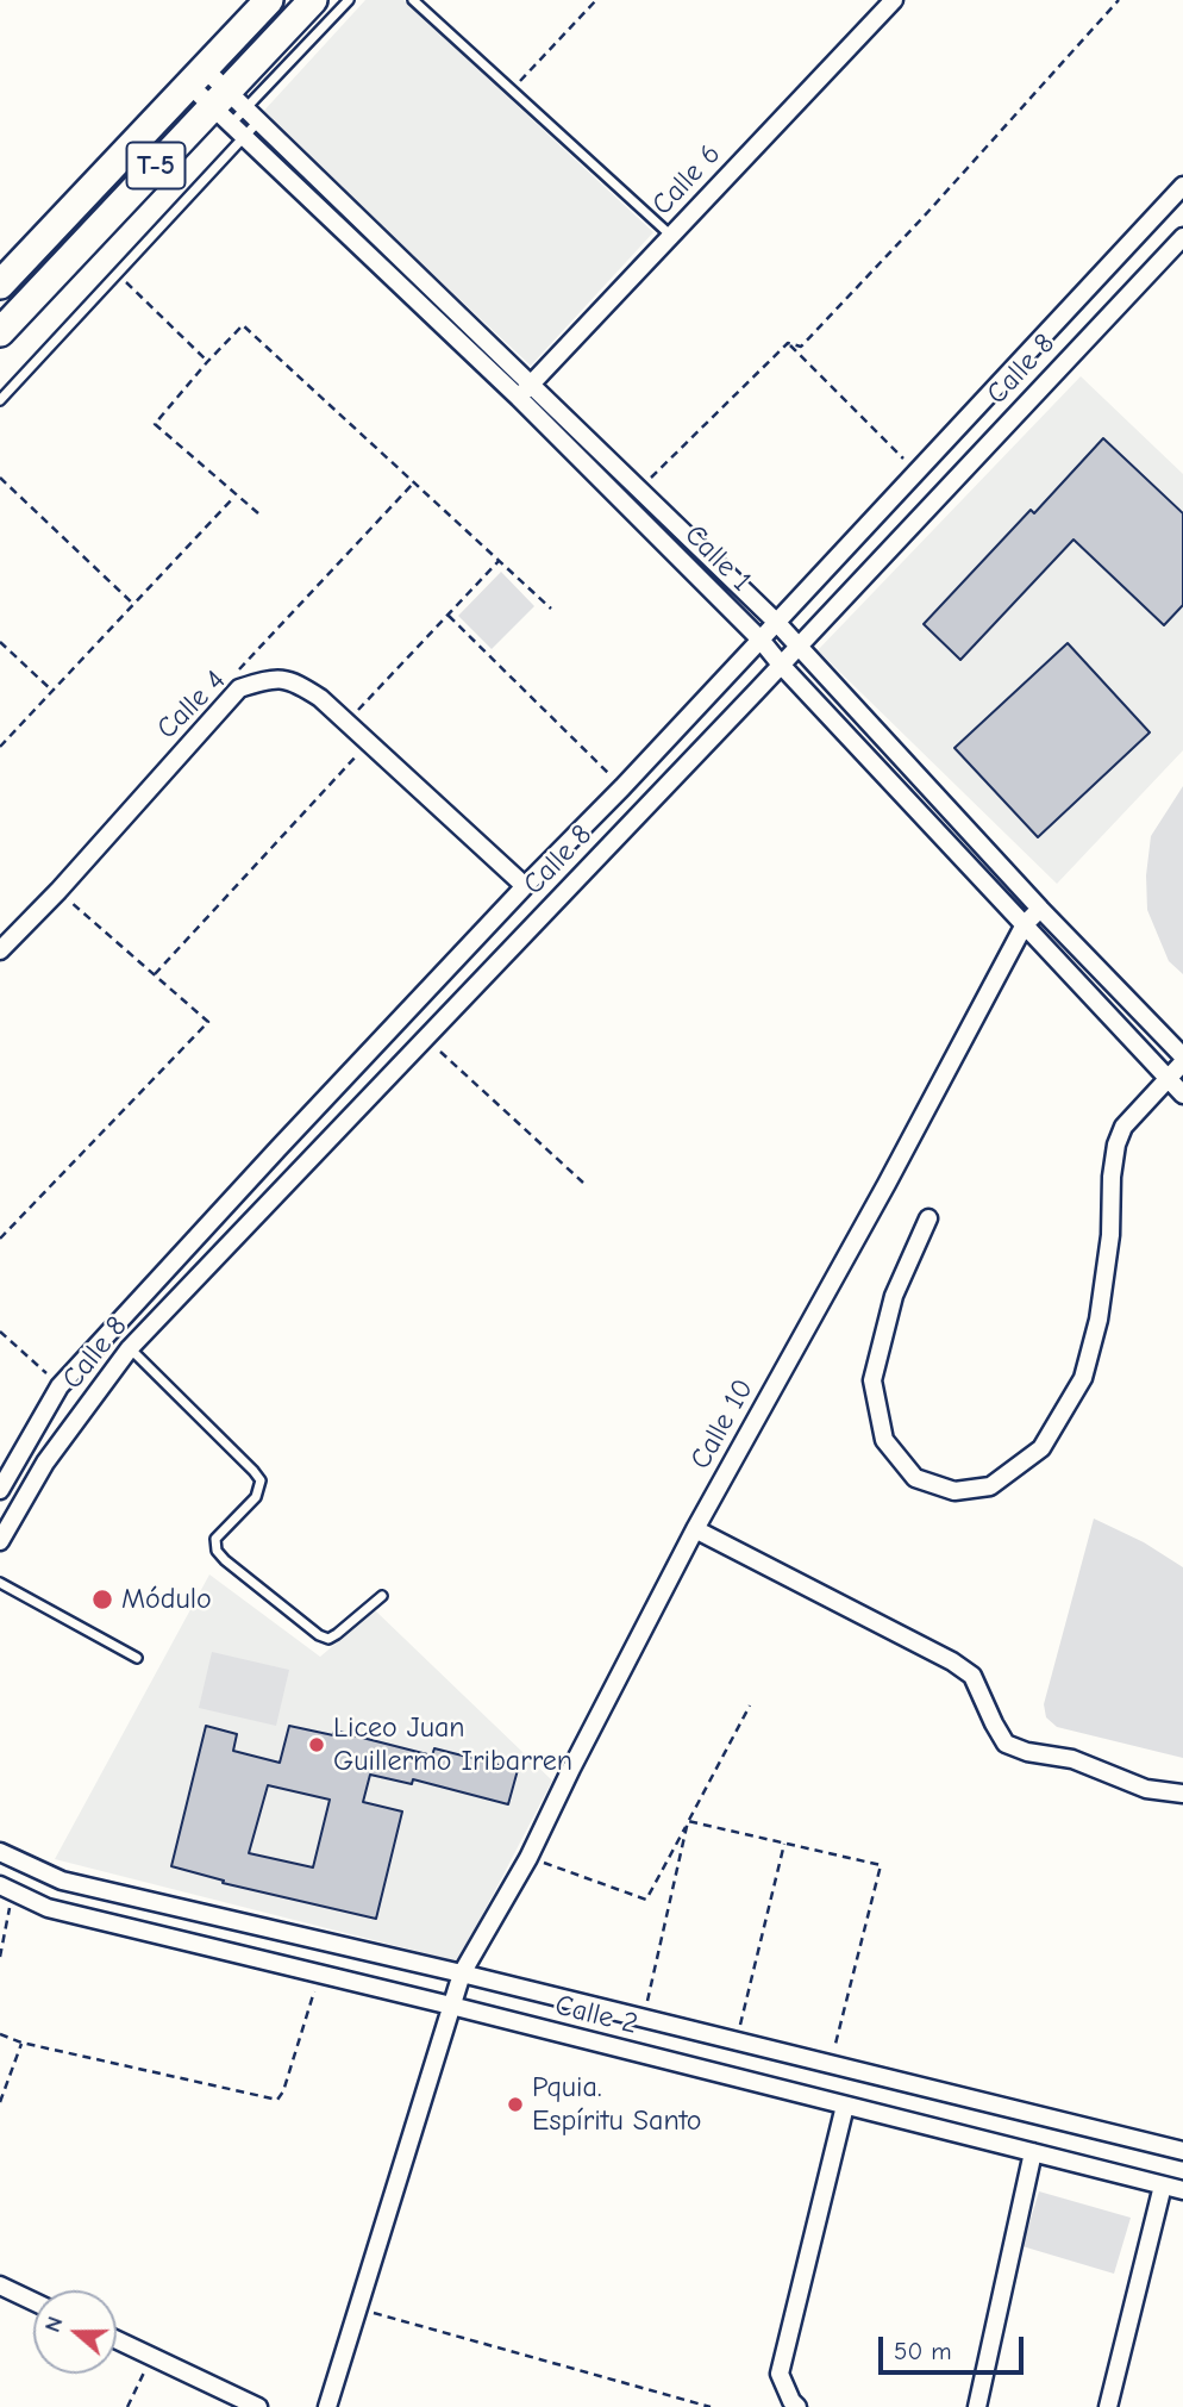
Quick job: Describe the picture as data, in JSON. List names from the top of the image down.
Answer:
{
  "streets": {
    "main road": ["T-5"],
    "street": [
      "Calle 6",
      "Calle 8",
      "Calle 1",
      "Calle 4",
      "Calle 10",
      "Calle 2"
    ]
  },
  "crossings": [
    ["T-5", "Calle 1"],
    ["Calle 6", "Calle 1"],
    ["Calle 8", "Calle 1"],
    ["Calle 8", "Calle 4"],
    ["Calle 1", "Calle 10"],
    ["Calle 10", "Calle 2"]
  ],
  "places": ["Módulo", "Liceo Juan Guillermo Iribarren", "Pquia. Espíritu Santo"],
  "scale_bar": "50 m",
  "north": "left"
}
